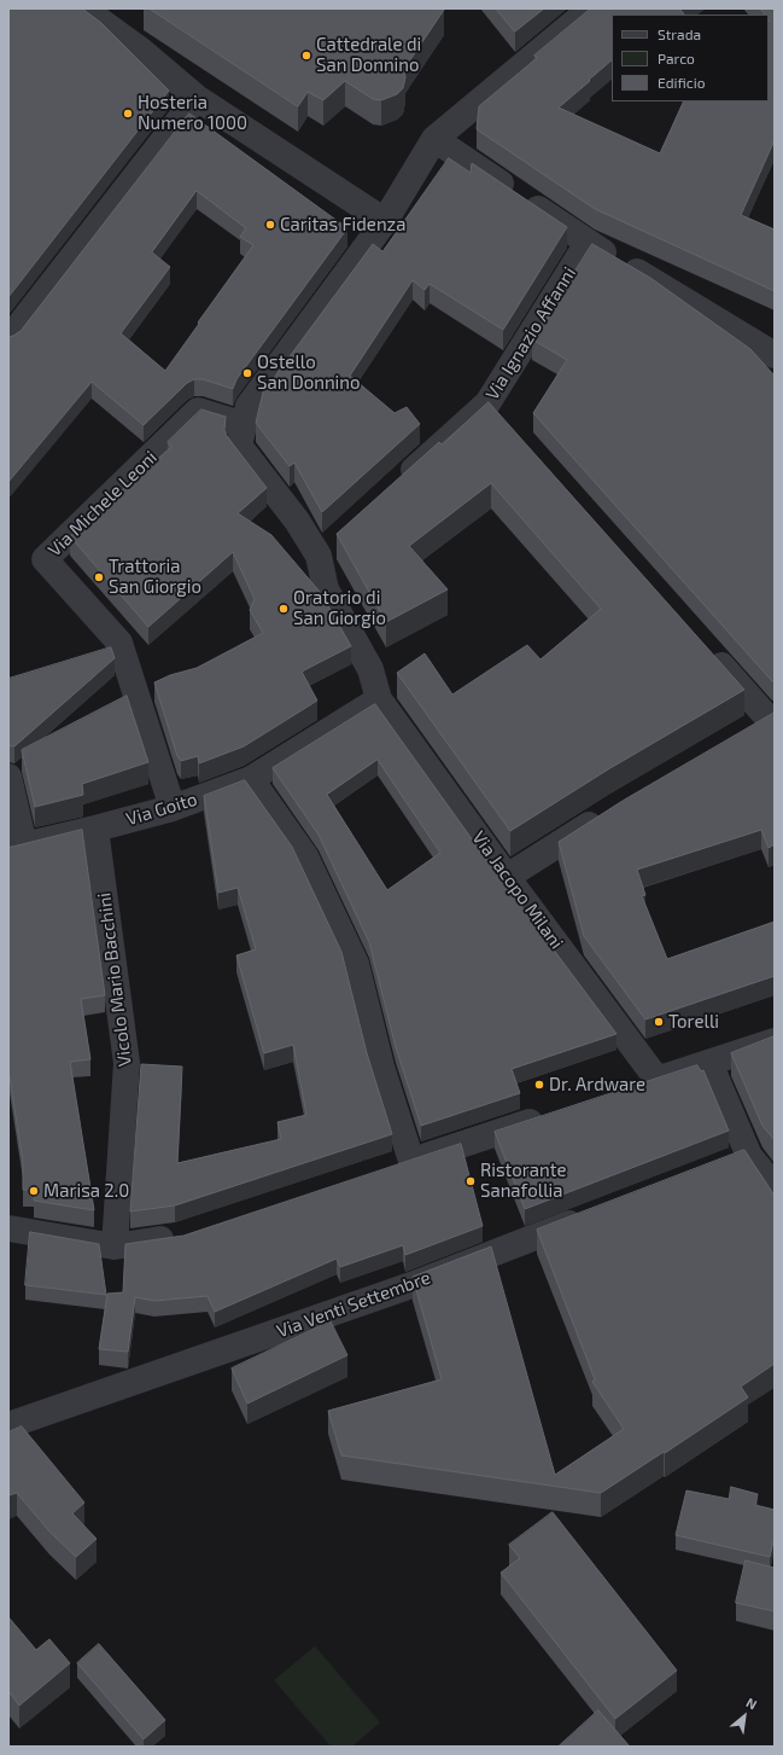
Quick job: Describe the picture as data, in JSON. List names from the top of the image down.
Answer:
{
  "streets": {
    "street": [
      "Via Ignazio Affanni",
      "Via Michele Leoni",
      "Via Goito",
      "Via Jacopo Milani",
      "Vicolo Mario Bacchini",
      "Via Venti Settembre"
    ]
  },
  "crossings": [
    ["Via Michele Leoni", "Via Goito"],
    ["Via Goito", "Via Jacopo Milani"],
    ["Via Goito", "Vicolo Mario Bacchini"]
  ],
  "places": [
    "Cattedrale di San Donnino",
    "Hosteria Numero 1000",
    "Caritas Fidenza",
    "Ostello San Donnino",
    "Trattoria San Giorgio",
    "Oratorio di San Giorgio",
    "Torelli",
    "Dr. Ardware",
    "Ristorante Sanafollia",
    "Marisa 2.0"
  ],
  "legend": ["Strada", "Parco", "Edificio"],
  "north": "top right"
}
